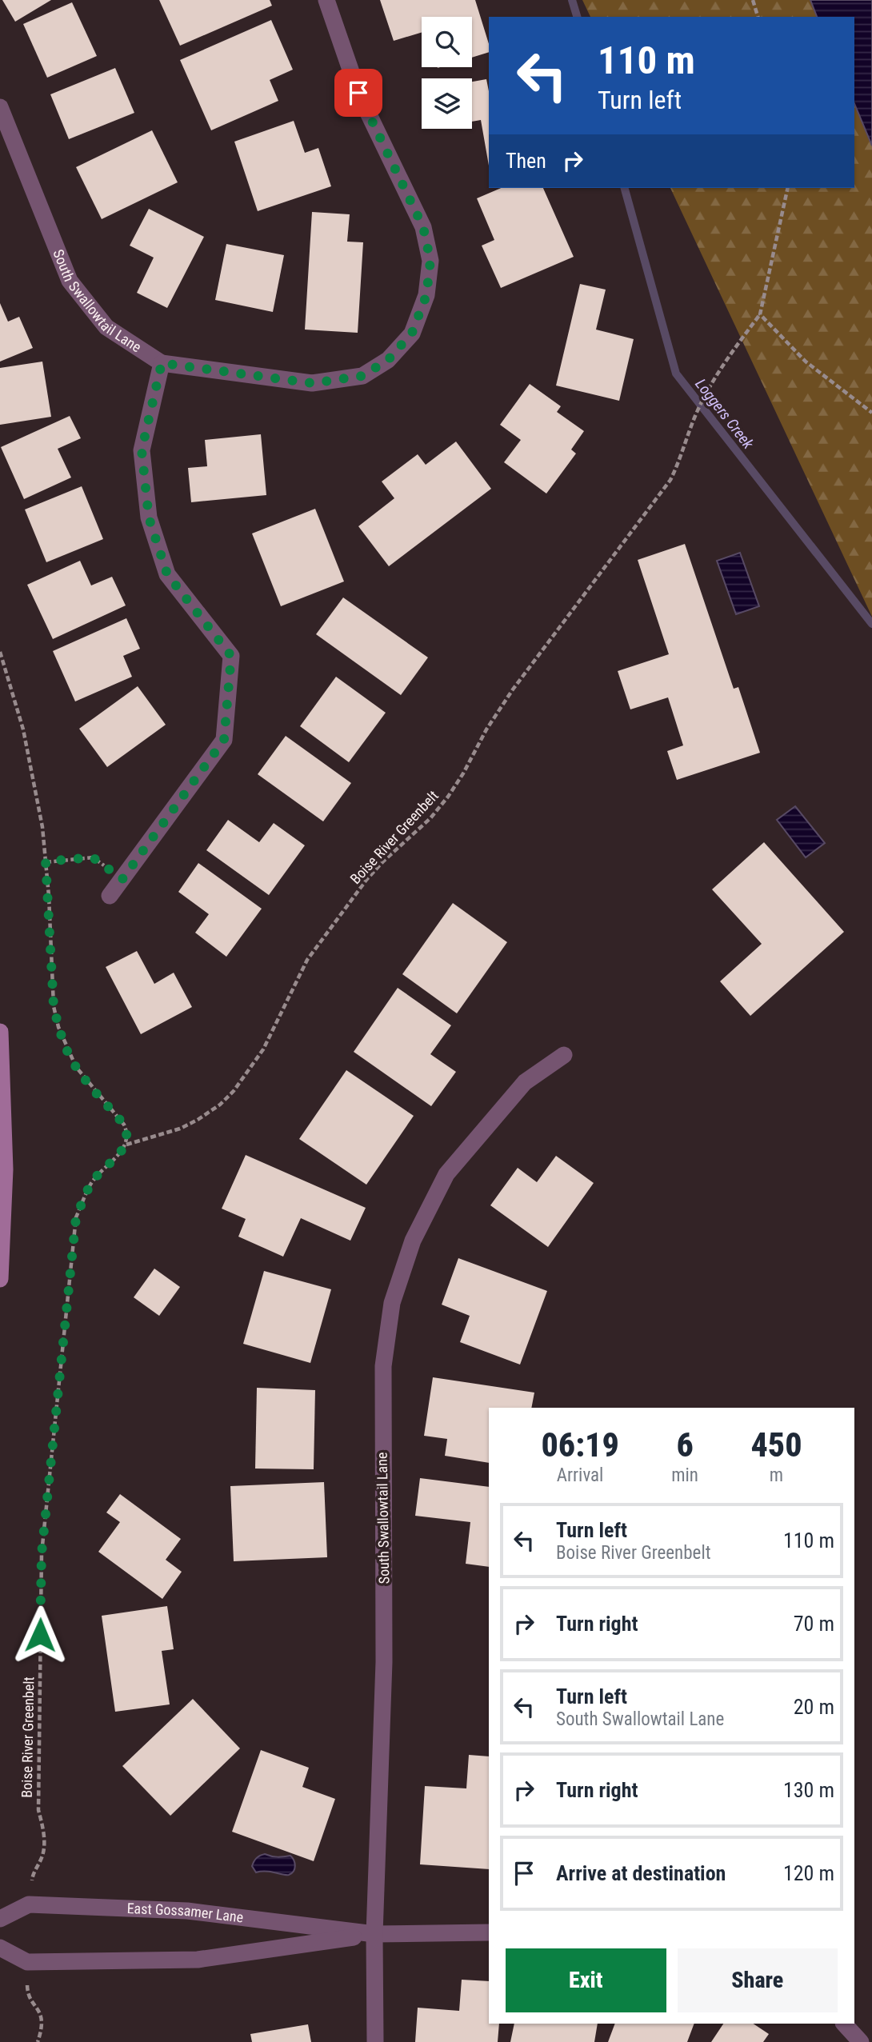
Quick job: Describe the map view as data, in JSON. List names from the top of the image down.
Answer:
{
  "streets": {
    "street": ["South Swallowtail Lane", "East Gossamer Lane"],
    "path": ["Boise River Greenbelt"]
  },
  "crossings": [
    ["South Swallowtail Lane", "East Gossamer Lane"]
  ],
  "water": ["Loggers Creek"],
  "page": {
    "turn": ["110 m", "Turn left"],
    "then": "Then",
    "eta": [
      "06:19",
      "Arrival",
      "6",
      "min",
      "450",
      "m"
    ],
    "list": [
      {
        "name": "Turn left",
        "note": "Boise River Greenbelt",
        "value": "110 m"
      },
      {
        "name": "Turn right",
        "value": "70 m"
      },
      {
        "name": "Turn left",
        "note": "South Swallowtail Lane",
        "value": "20 m"
      },
      {
        "name": "Turn right",
        "value": "130 m"
      },
      {
        "name": "Arrive at destination",
        "value": "120 m"
      }
    ],
    "buttons": ["Exit", "Share"]
  }
}
